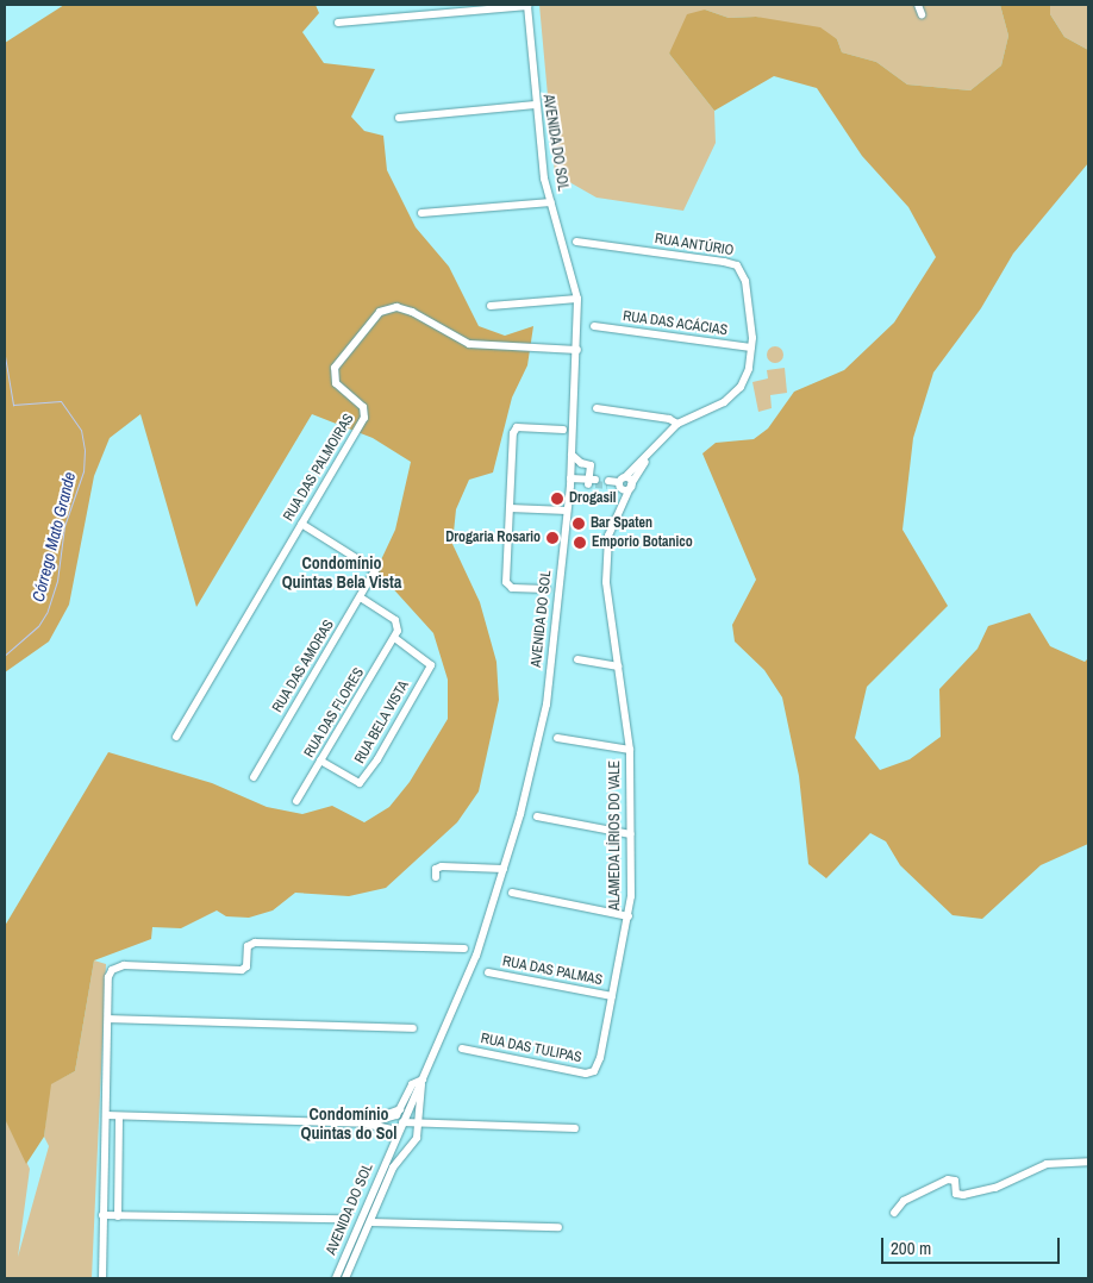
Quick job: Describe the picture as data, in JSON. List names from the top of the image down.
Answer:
{
  "streets": {
    "street": [
      "AVENIDA DO SOL",
      "RUA ANTÚRIO",
      "RUA DAS ACÁCIAS",
      "RUA DAS PALMOIRAS",
      "RUA DAS AMORAS",
      "RUA DAS FLORES",
      "RUA BELA VISTA",
      "ALAMEDA LÍRIOS DO VALE",
      "RUA DAS PALMAS",
      "RUA DAS TULIPAS"
    ]
  },
  "crossings": [
    ["AVENIDA DO SOL", "RUA DAS PALMOIRAS"],
    ["RUA ANTÚRIO", "RUA DAS ACÁCIAS"],
    ["RUA ANTÚRIO", "ALAMEDA LÍRIOS DO VALE"],
    ["RUA DAS PALMOIRAS", "RUA DAS AMORAS"],
    ["RUA DAS FLORES", "RUA BELA VISTA"],
    ["ALAMEDA LÍRIOS DO VALE", "RUA DAS PALMAS"],
    ["ALAMEDA LÍRIOS DO VALE", "RUA DAS TULIPAS"]
  ],
  "districts": ["Condomínio Quintas Bela Vista", "Condomínio Quintas do Sol"],
  "water": ["Córrego Mato Grande"],
  "places": [
    "Drogasil",
    "Bar Spaten",
    "Drogaria Rosario",
    "Emporio Botanico"
  ],
  "scale_bar": "200 m"
}
